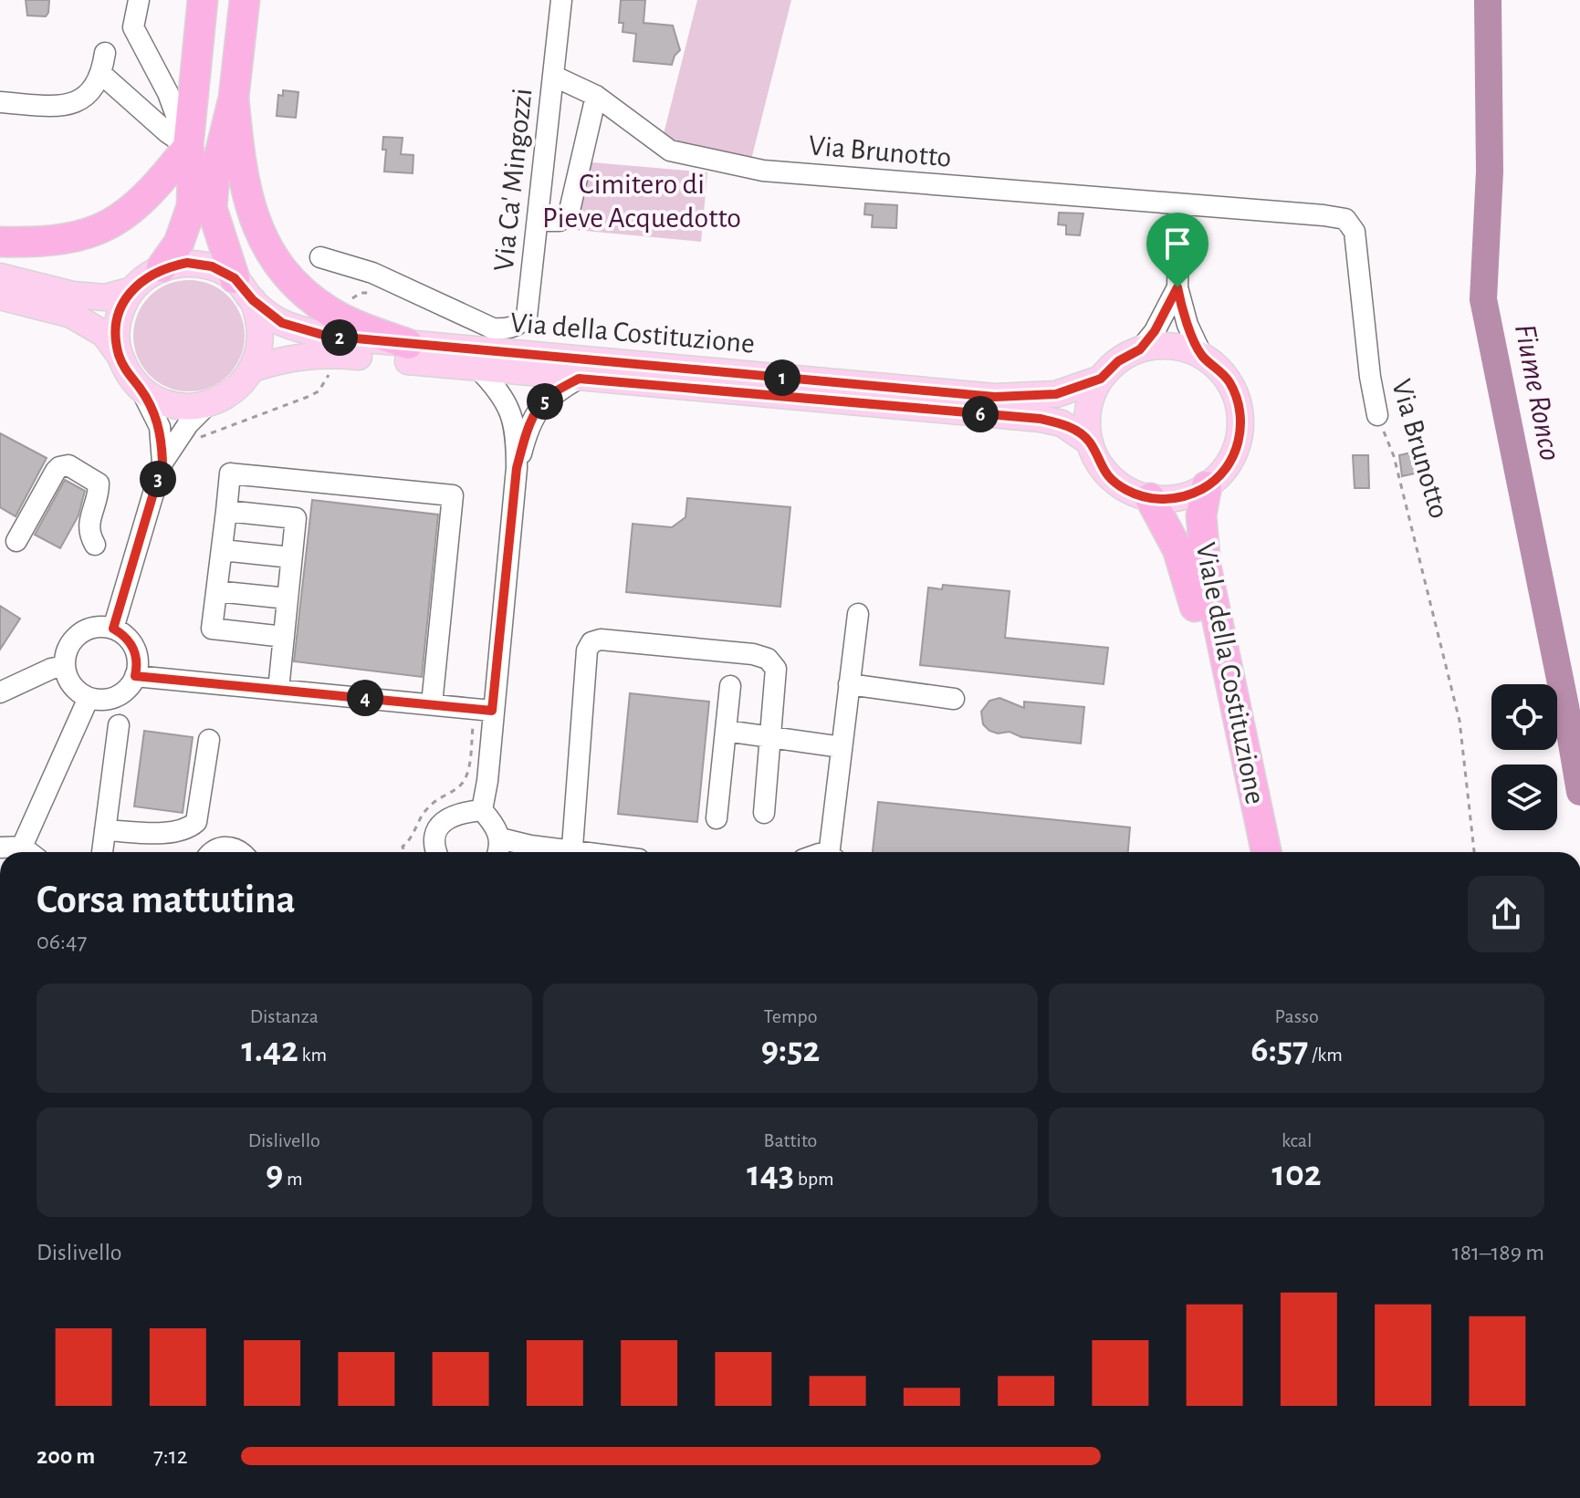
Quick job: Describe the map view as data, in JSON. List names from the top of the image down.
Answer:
{
  "streets": {
    "highway": ["Viale della Costituzione"],
    "main road": ["Via della Costituzione"],
    "street": ["Via Brunotto", "Via Ca' Mingozzi"]
  },
  "crossings": [
    ["Via Brunotto", "Via Ca' Mingozzi"],
    ["Via della Costituzione", "Viale della Costituzione"]
  ],
  "water": ["Fiume Ronco"],
  "parks": ["Cimitero di Pieve Acquedotto"],
  "page": {
    "pins": [
      "2",
      "1",
      "5",
      "6",
      "3",
      "4"
    ],
    "heading": ["Corsa mattutina", "06:47"],
    "stats": [
      ["Distanza", "1.42 km"],
      ["Tempo", "9:52"],
      ["Passo", "6:57 /km"],
      ["Dislivello", "9 m"],
      ["Battito", "143 bpm"],
      ["kcal", "102"]
    ],
    "chart": ["Dislivello", "181–189 m"],
    "list": [
      {
        "name": "200 m",
        "note": "7:12"
      }
    ]
  }
}
